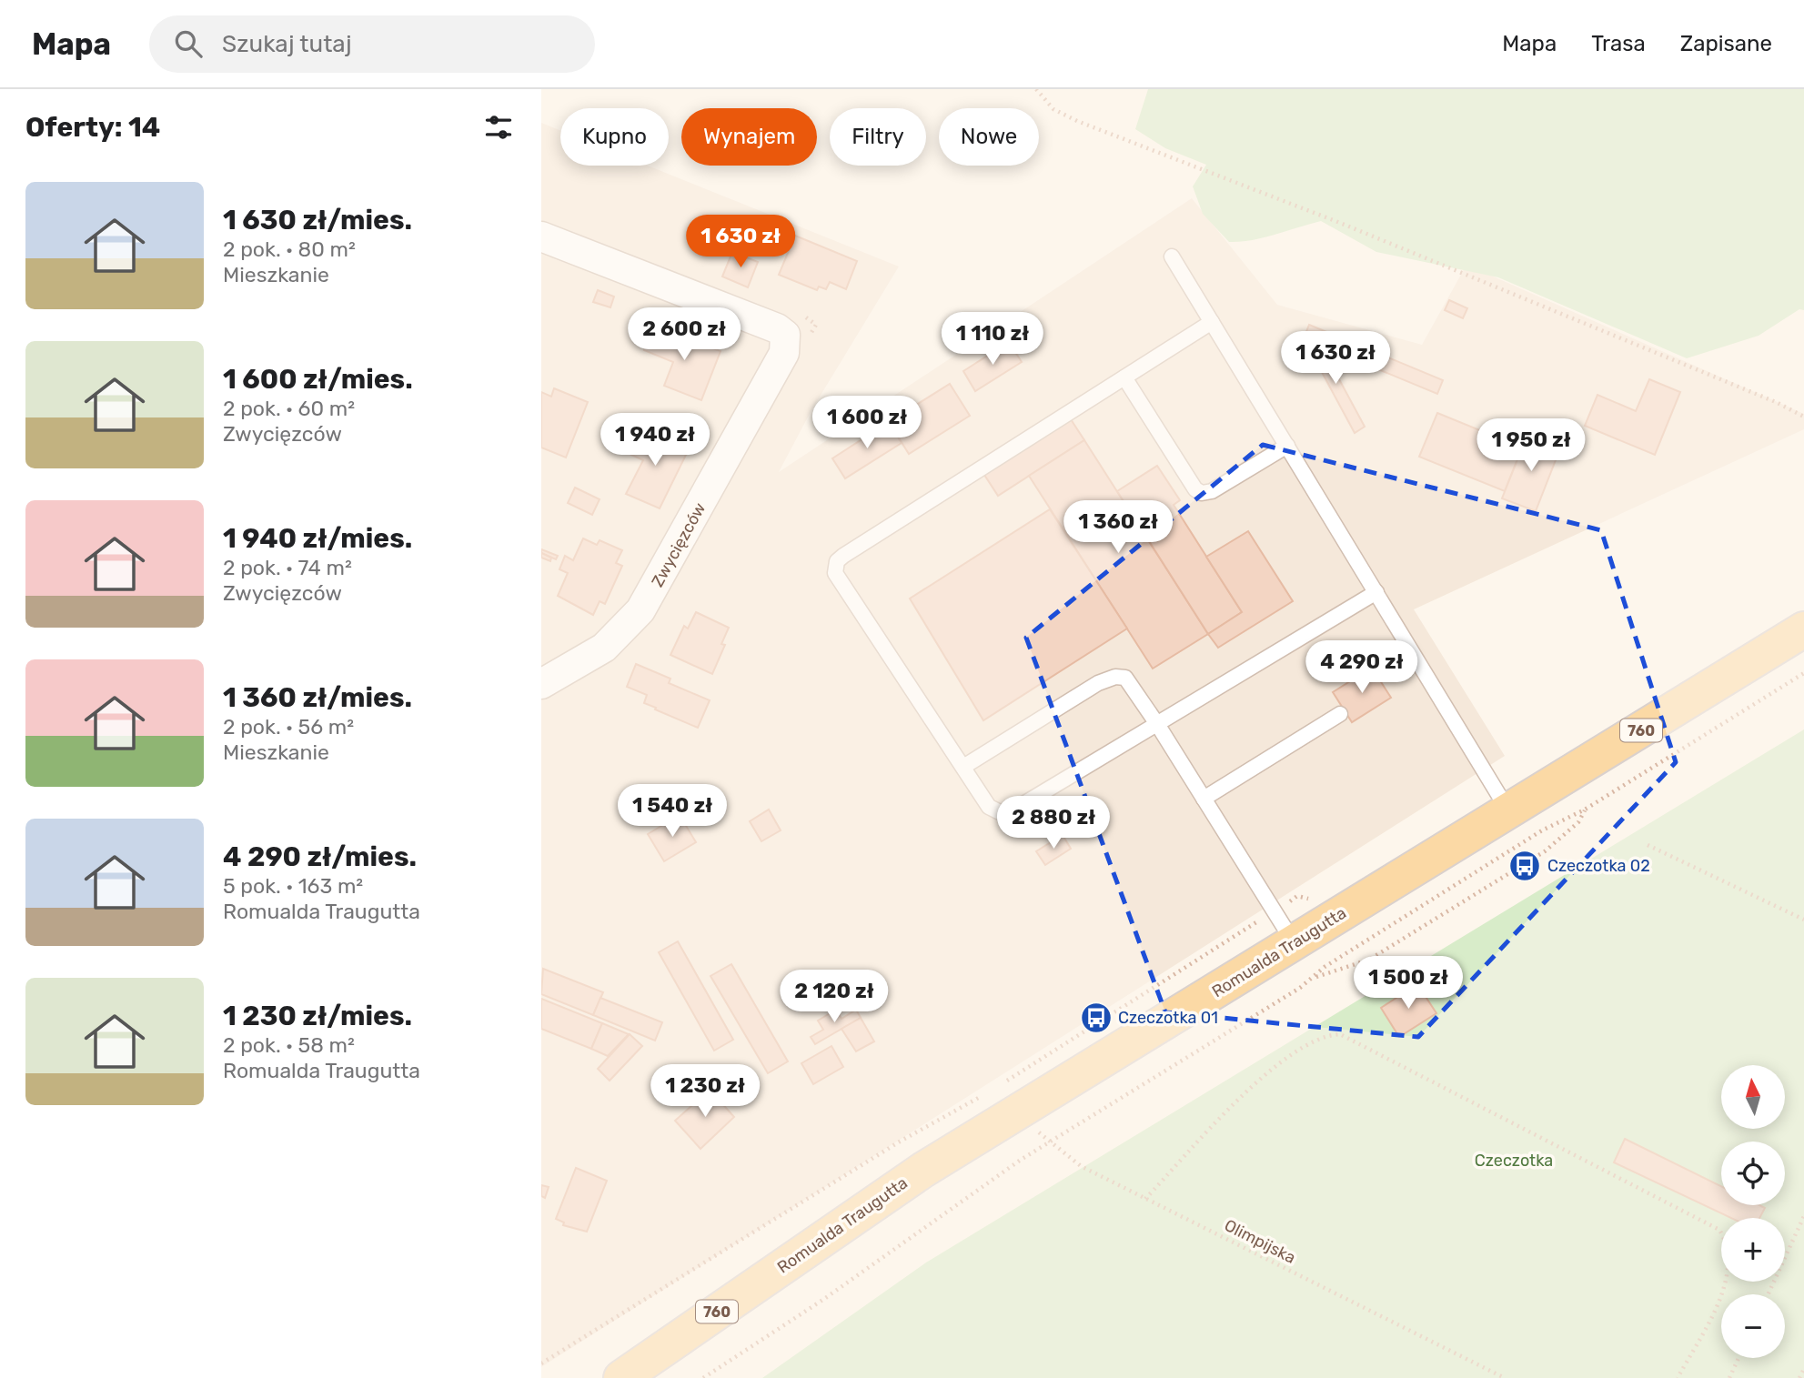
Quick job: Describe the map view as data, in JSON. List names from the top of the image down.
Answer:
{
  "streets": {
    "main road": ["760", "Romualda Traugutta"],
    "street": ["Zwycięzców"],
    "path": ["Olimpijska"]
  },
  "crossings": [
    ["Romualda Traugutta", "Olimpijska"]
  ],
  "parks": ["Czeczotka"],
  "places": {
    "bus stop": ["Czeczotka 02", "Czeczotka 01"]
  },
  "north": "top",
  "page": {
    "header": "Mapa",
    "search": "Szukaj tutaj",
    "nav": ["Mapa", "Trasa", "Zapisane"],
    "heading": "Oferty: 14",
    "chip": [
      "Kupno",
      "Wynajem",
      "Filtry",
      "Nowe"
    ],
    "list": [
      {
        "name": "1 630 zł/mies.",
        "note": "2 pok. · 80 m² · Mieszkanie"
      },
      {
        "name": "1 600 zł/mies.",
        "note": "2 pok. · 60 m² · Zwycięzców"
      },
      {
        "name": "1 940 zł/mies.",
        "note": "2 pok. · 74 m² · Zwycięzców"
      },
      {
        "name": "1 360 zł/mies.",
        "note": "2 pok. · 56 m² · Mieszkanie"
      },
      {
        "name": "4 290 zł/mies.",
        "note": "5 pok. · 163 m² · Romualda Traugutta"
      },
      {
        "name": "1 230 zł/mies.",
        "note": "2 pok. · 58 m² · Romualda Traugutta"
      }
    ],
    "price": [
      "1 630 zł",
      "2 600 zł",
      "1 110 zł",
      "1 630 zł",
      "1 600 zł",
      "1 940 zł",
      "1 950 zł",
      "1 360 zł",
      "4 290 zł",
      "1 540 zł",
      "2 880 zł",
      "1 500 zł",
      "2 120 zł",
      "1 230 zł"
    ],
    "map_buttons": ["+", "−"]
  }
}
